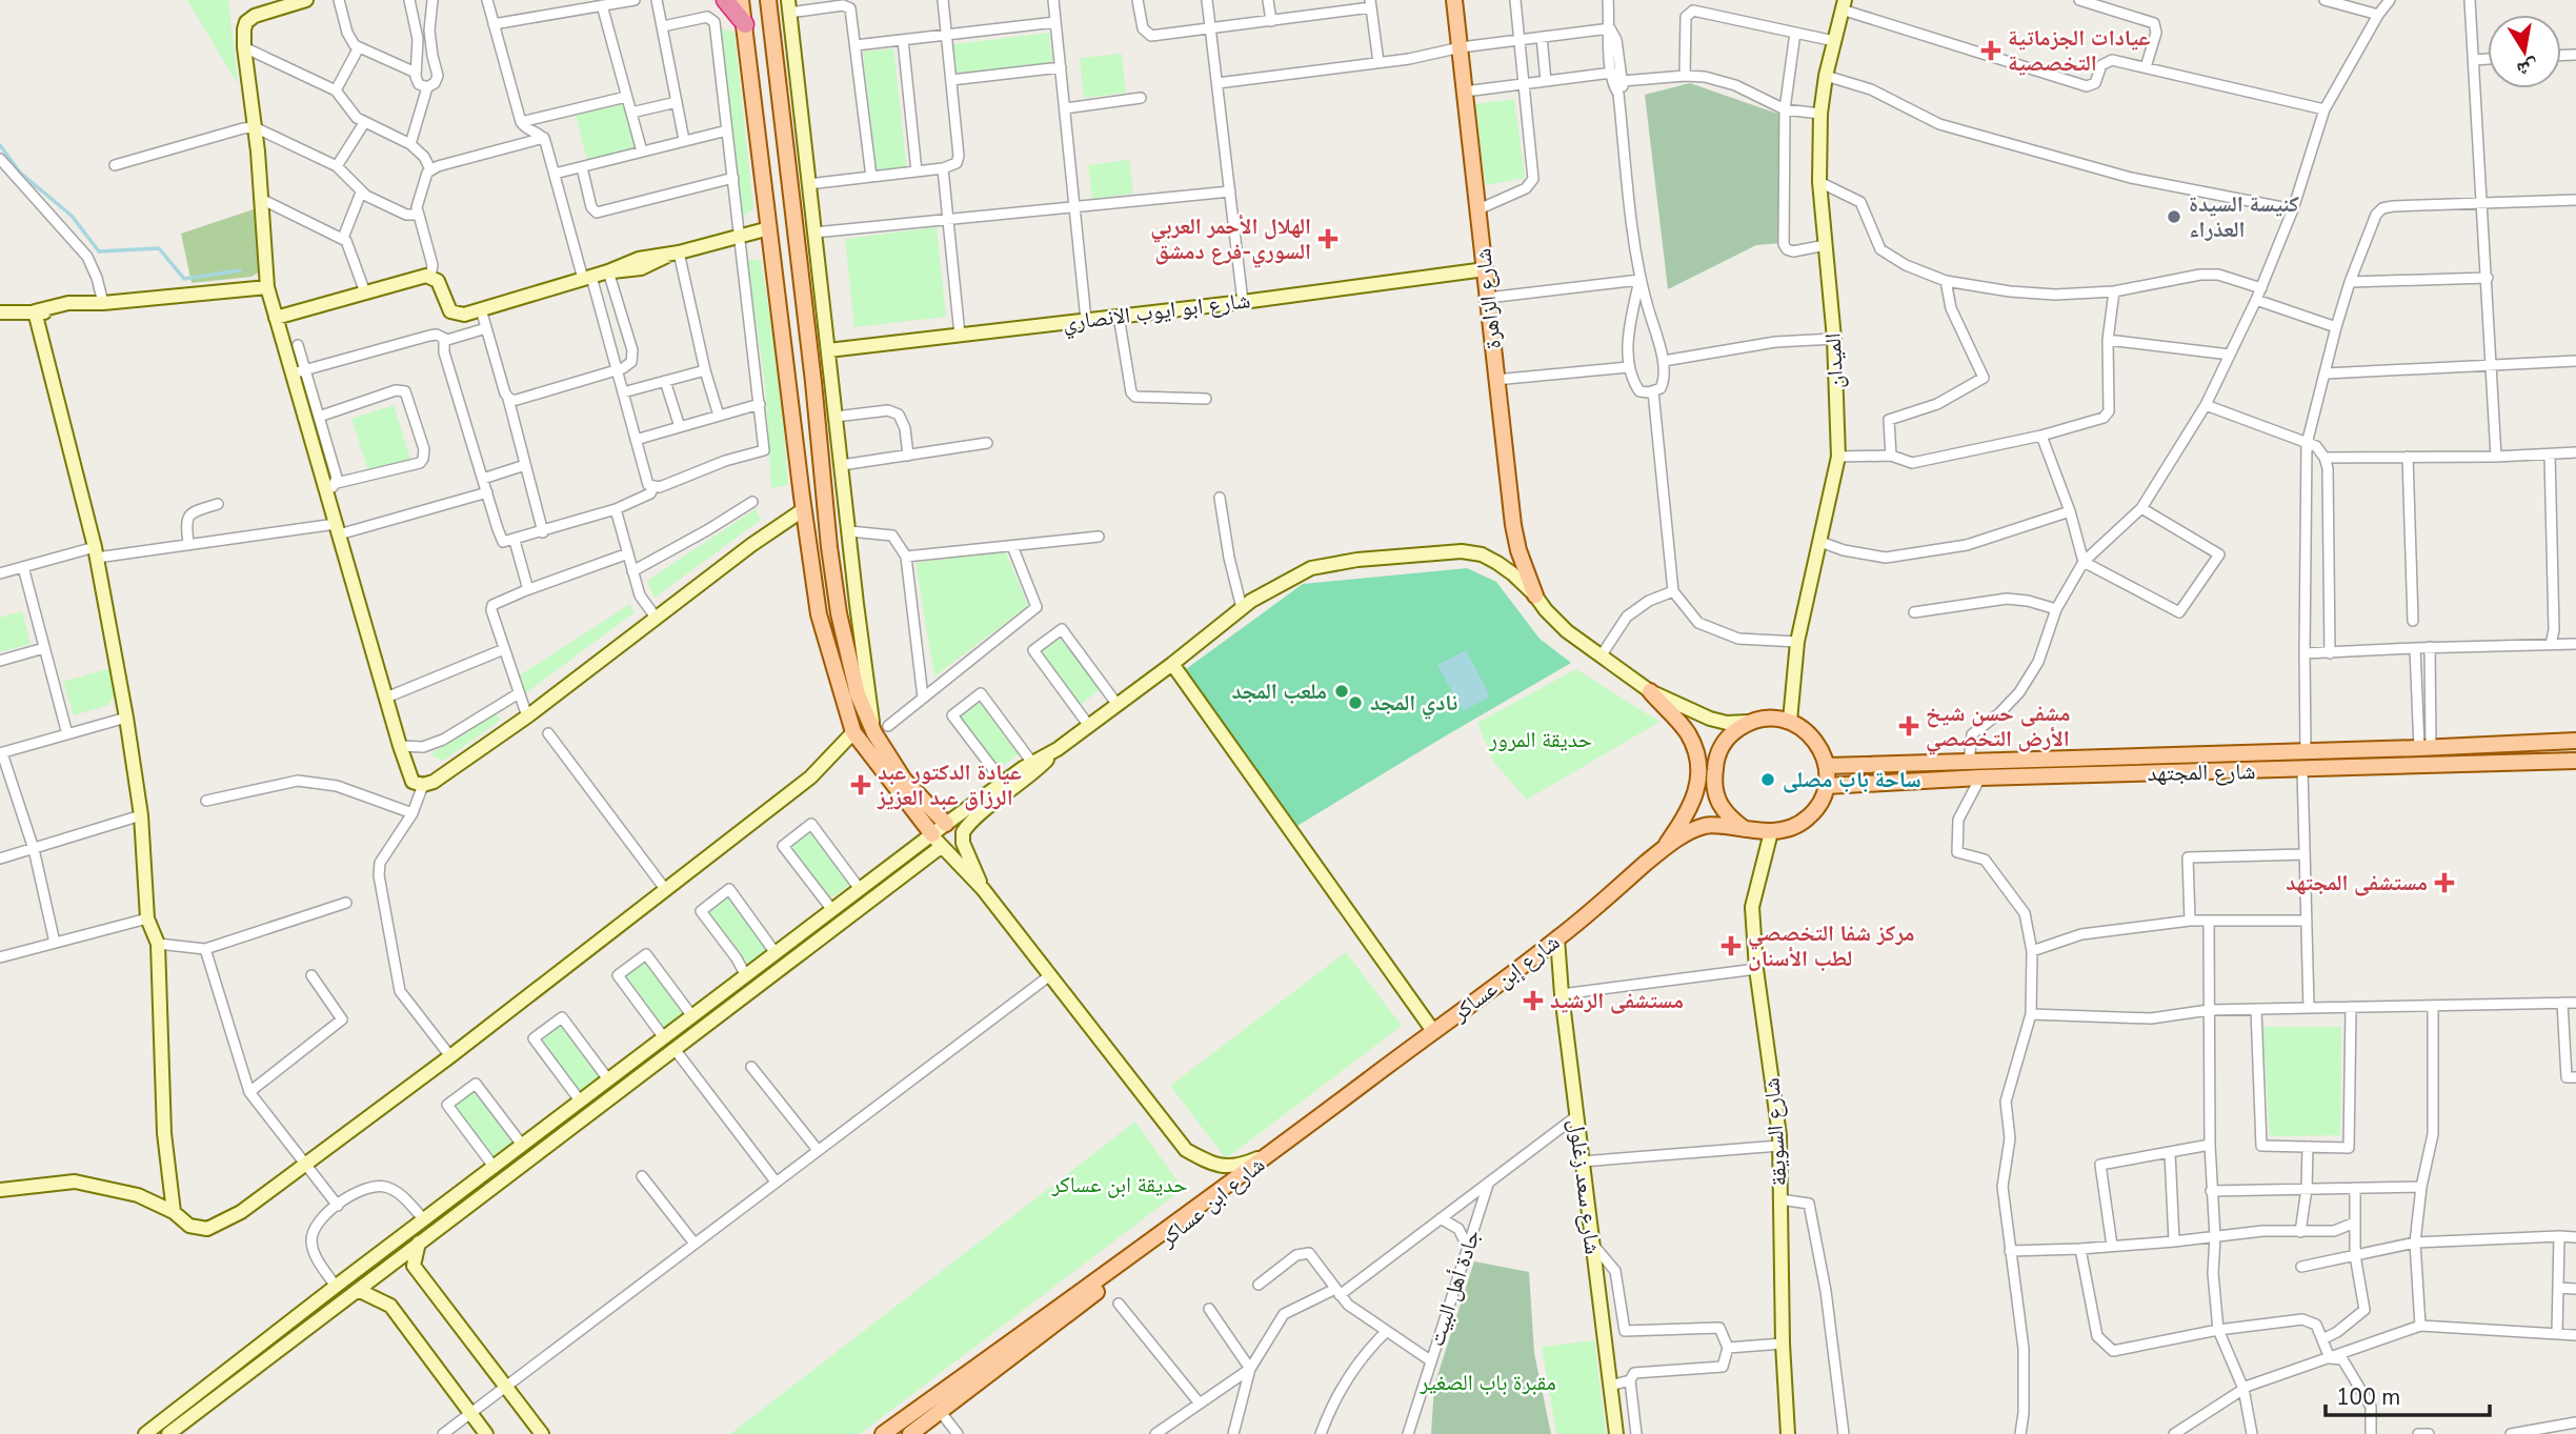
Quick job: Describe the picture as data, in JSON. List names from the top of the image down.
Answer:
{
  "streets": {
    "main road": [
      "شارع الزاهرة",
      "شارع المجتهد",
      "شارع إبن عساكر",
      "شارع ابن عساكر"
    ],
    "street": [
      "شارع ابو ايوب الانصاري",
      "الميدان",
      "شارع السويقة",
      "شارع سعد زغلول",
      "جادة أهل البيت"
    ]
  },
  "crossings": [
    ["شارع الزاهرة", "شارع ابو ايوب الانصاري"],
    ["شارع الزاهرة", "الميدان"],
    ["شارع الزاهرة", "شارع المجتهد"],
    ["شارع الزاهرة", "شارع إبن عساكر"],
    ["شارع الزاهرة", "شارع السويقة"],
    ["الميدان", "شارع المجتهد"],
    ["الميدان", "شارع إبن عساكر"],
    ["الميدان", "شارع السويقة"],
    ["شارع المجتهد", "شارع إبن عساكر"],
    ["شارع المجتهد", "شارع السويقة"],
    ["شارع إبن عساكر", "شارع السويقة"],
    ["شارع إبن عساكر", "شارع سعد زغلول"],
    ["شارع إبن عساكر", "شارع ابن عساكر"]
  ],
  "parks": ["حديقة المرور", "حديقة ابن عساكر", "مقبرة باب الصغير"],
  "places": {
    "health": [
      "عيادات الجزماتية التخصصية",
      "الهلال الأحمر العربي السوري-فرع دمشق",
      "مشفى حسن شيخ الأرض التخصصي",
      "عيادة الدكتور عبد الرزاق عبد العزيز",
      "مستشفى المجتهد",
      "مركز شفا التخصصي لطب الأسنان",
      "مستشفى الرشيد"
    ],
    "other": [
      "كنيسة السيدة العذراء",
      "ملعب المجد",
      "نادي المجد",
      "ساحة باب مصلى"
    ]
  },
  "scale_bar": "100 m",
  "north": "bottom"
}
